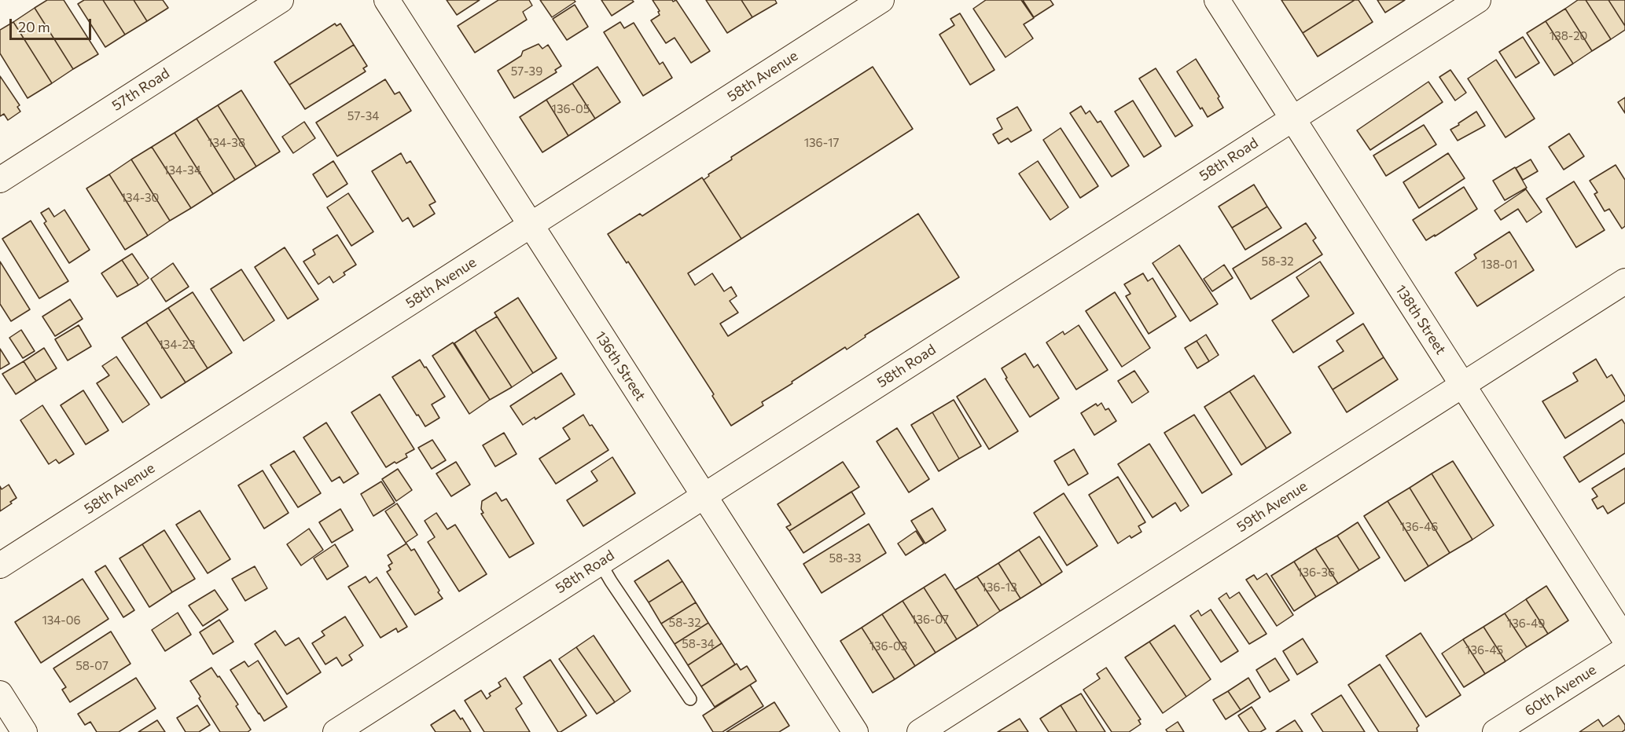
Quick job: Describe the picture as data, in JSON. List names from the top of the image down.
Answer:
{
  "streets": {
    "street": [
      "58th Avenue",
      "57th Road",
      "58th Road",
      "138th Street",
      "136th Street",
      "59th Avenue",
      "60th Avenue"
    ]
  },
  "crossings": [
    ["58th Avenue", "136th Street"],
    ["58th Road", "138th Street"],
    ["58th Road", "136th Street"],
    ["138th Street", "59th Avenue"]
  ],
  "house_numbers": [
    "138-20",
    "57-39",
    "136-05",
    "57-34",
    "134-38",
    "136-17",
    "134-34",
    "134-30",
    "58-32",
    "138-01",
    "134-23",
    "136-46",
    "58-33",
    "136-36",
    "136-13",
    "136-07",
    "134-06",
    "58-32",
    "136-49",
    "58-34",
    "136-03",
    "136-45",
    "58-07"
  ],
  "scale_bar": "20 m"
}
